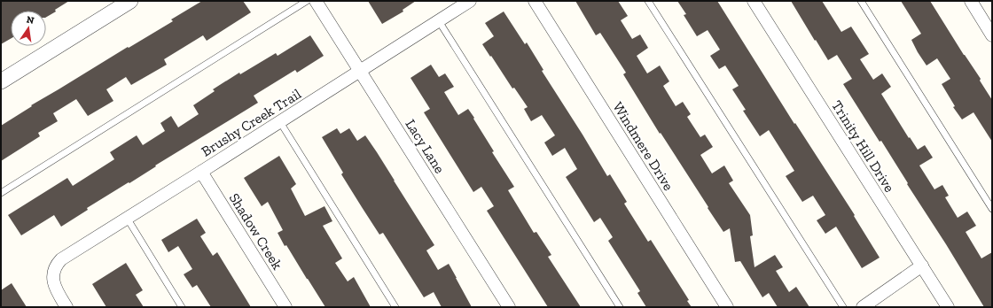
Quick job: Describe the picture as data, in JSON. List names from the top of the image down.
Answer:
{
  "streets": {
    "street": [
      "Brushy Creek Trail",
      "Lacy Lane",
      "Windmere Drive",
      "Trinity Hill Drive",
      "Shadow Creek"
    ]
  },
  "crossings": [
    ["Brushy Creek Trail", "Lacy Lane"],
    ["Brushy Creek Trail", "Shadow Creek"]
  ],
  "north": "top"
}
